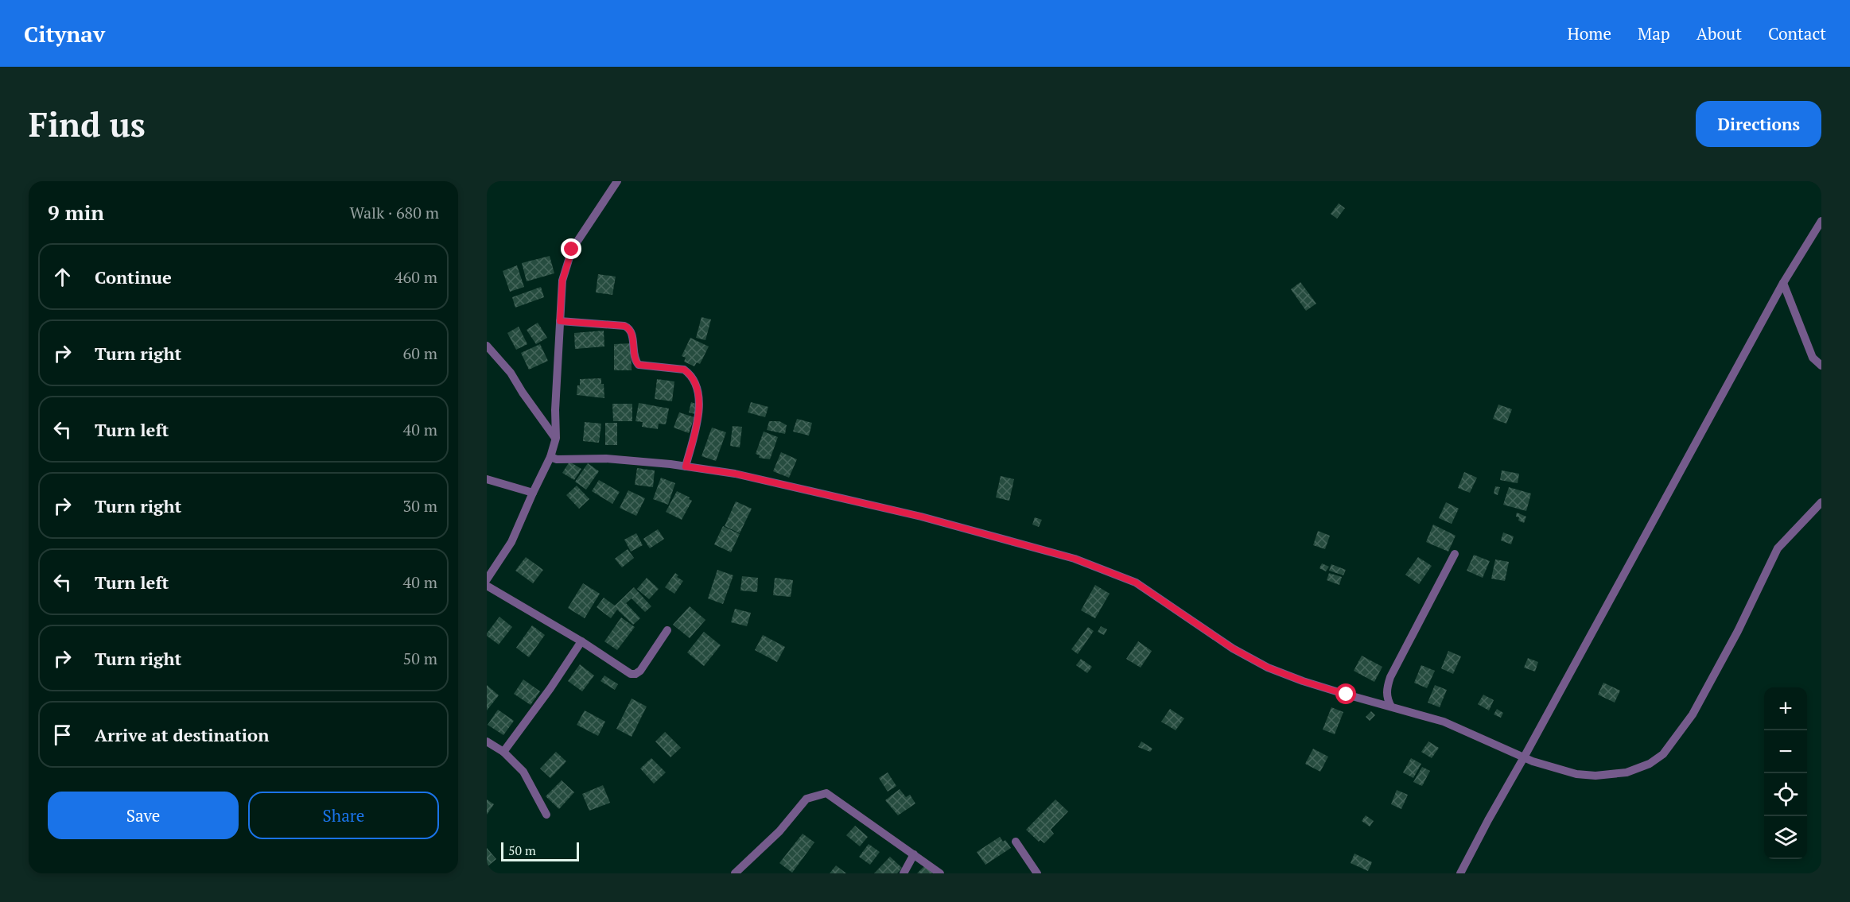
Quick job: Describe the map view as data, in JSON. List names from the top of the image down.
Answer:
{
  "scale_bar": "50 m",
  "page": {
    "header": "Citynav",
    "nav": [
      "Home",
      "Map",
      "About",
      "Contact"
    ],
    "buttons": [
      "Directions",
      ["Save", "Share"]
    ],
    "title": "Find us",
    "heading": ["9 min", "Walk · 680 m"],
    "list": [
      ["Continue", "460 m"],
      ["Turn right", "60 m"],
      ["Turn left", "40 m"],
      ["Turn right", "30 m"],
      ["Turn left", "40 m"],
      ["Turn right", "50 m"],
      "Arrive at destination"
    ],
    "map_buttons": ["+", "−"],
    "scale": "50 m"
  }
}
